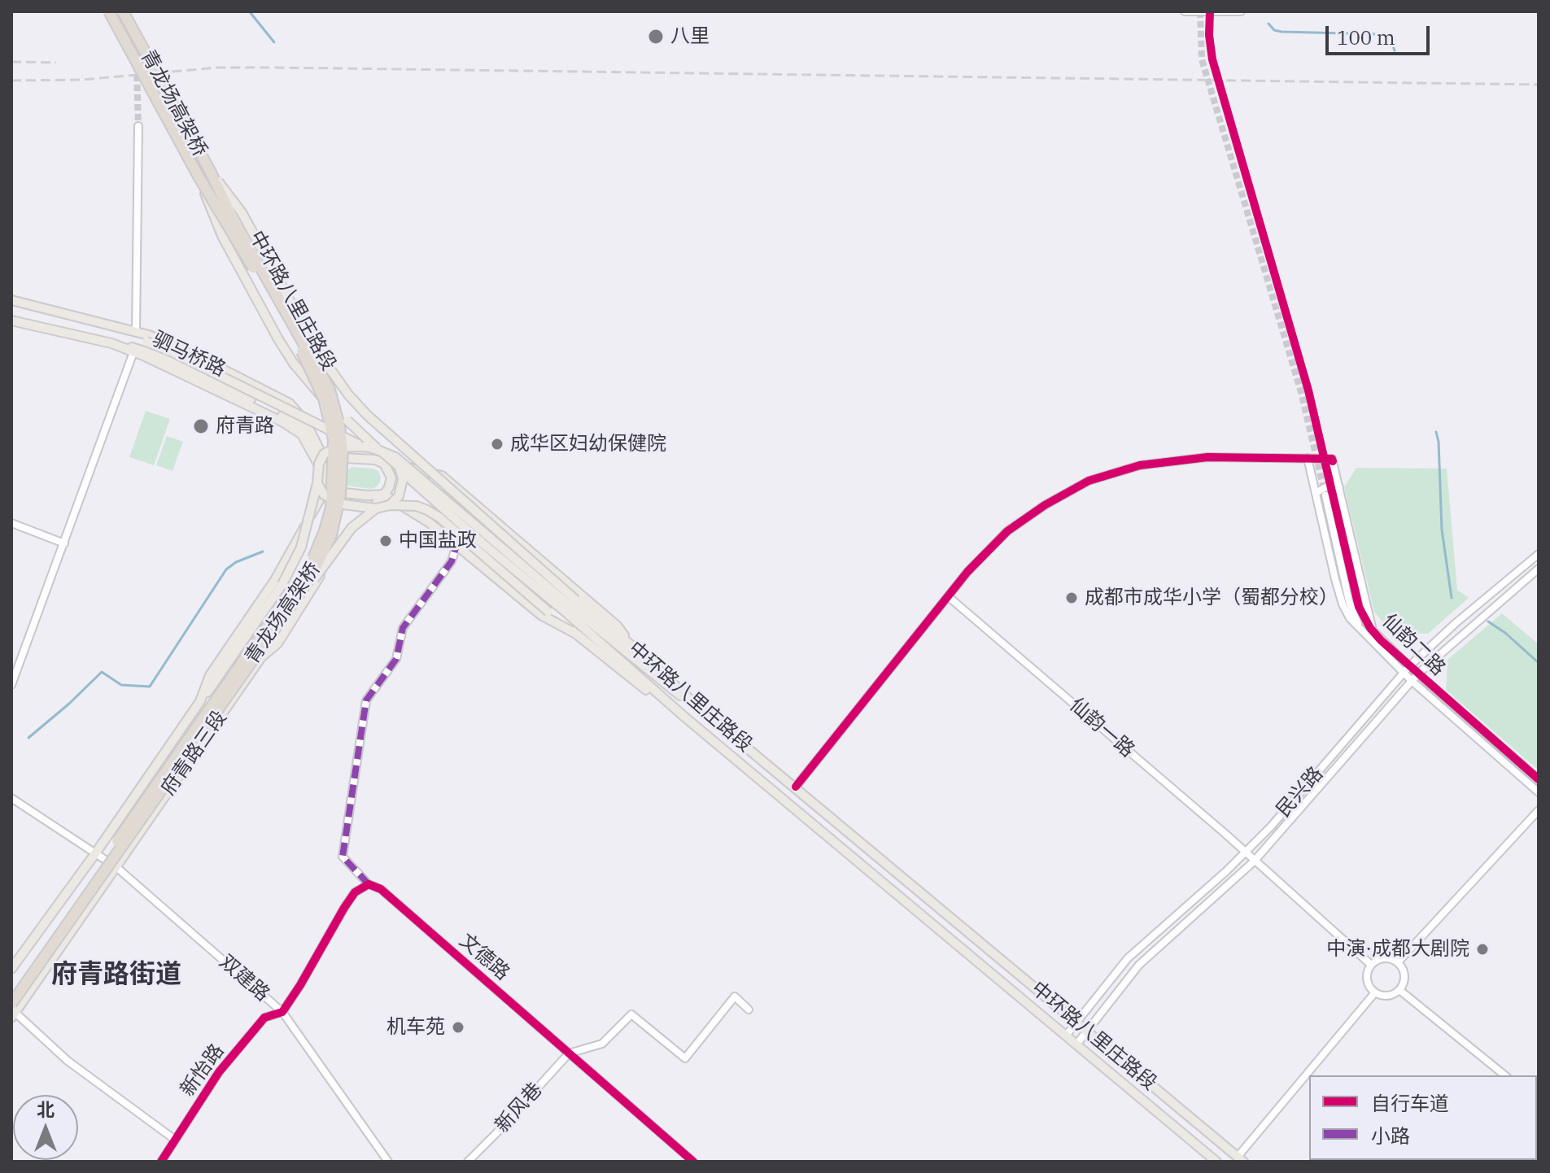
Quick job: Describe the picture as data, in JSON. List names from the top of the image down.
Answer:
{
  "streets": {
    "highway": ["青龙场高架桥"],
    "main road": ["中环路八里庄路段", "驷马桥路", "府青路三段"],
    "street": [
      "仙韵二路",
      "仙韵一路",
      "民兴路",
      "文德路",
      "双建路",
      "新怡路",
      "新风巷"
    ]
  },
  "crossings": [
    ["青龙场高架桥", "中环路八里庄路段"],
    ["青龙场高架桥", "府青路三段"],
    ["中环路八里庄路段", "民兴路"],
    ["驷马桥路", "府青路三段"],
    ["仙韵二路", "民兴路"],
    ["仙韵一路", "民兴路"],
    ["府青路三段", "双建路"],
    ["文德路", "新风巷"],
    ["双建路", "新怡路"]
  ],
  "districts": ["府青路街道"],
  "places": [
    "八里",
    "府青路",
    "成华区妇幼保健院",
    "中国盐政",
    "成都市成华小学（蜀都分校）",
    "中演·成都大剧院",
    "机车苑"
  ],
  "legend": ["自行车道", "小路"],
  "scale_bar": "100 m",
  "north": "top"
}
